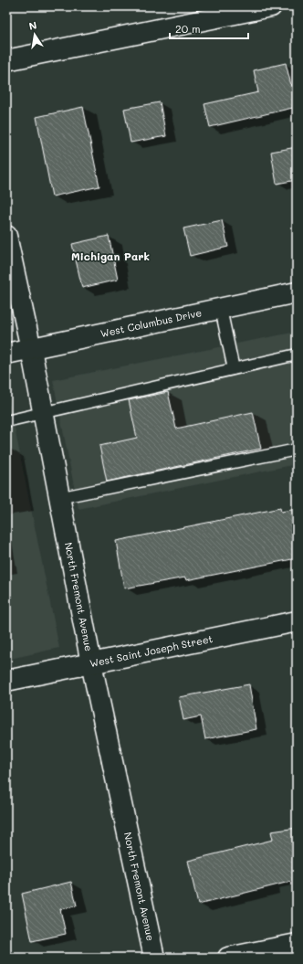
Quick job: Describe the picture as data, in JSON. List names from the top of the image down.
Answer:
{
  "streets": {
    "street": ["West Columbus Drive", "North Fremont Avenue", "West Saint Joseph Street"]
  },
  "crossings": [
    ["West Columbus Drive", "North Fremont Avenue"],
    ["North Fremont Avenue", "West Saint Joseph Street"]
  ],
  "districts": ["Michigan Park"],
  "scale_bar": "20 m",
  "north": "top"
}
